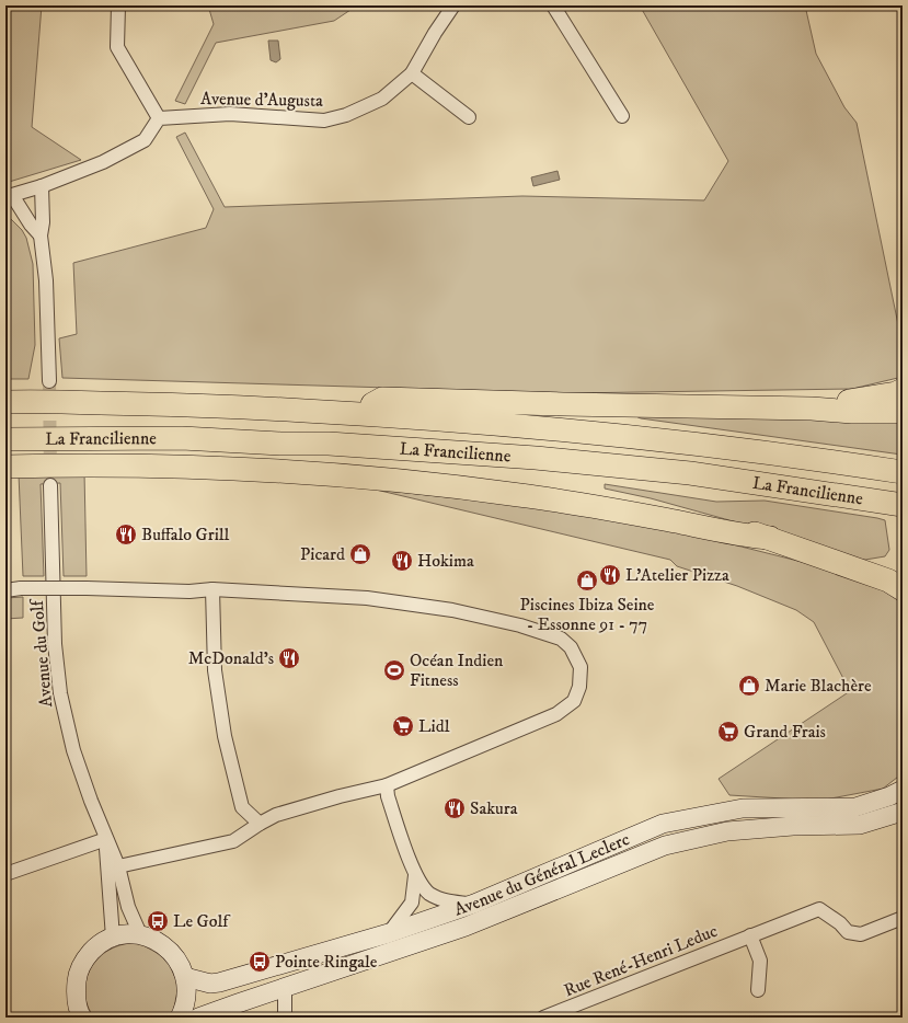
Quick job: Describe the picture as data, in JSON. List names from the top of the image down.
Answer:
{
  "streets": {
    "highway": ["La Francilienne"],
    "main road": ["Avenue du Général Leclerc"],
    "street": ["Avenue d'Augusta", "Avenue du Golf", "Rue René-Henri Leduc"]
  },
  "places": {
    "restaurant": [
      "Buffalo Grill",
      "Hokima",
      "L’Atelier Pizza",
      "McDonald's",
      "Sakura"
    ],
    "shop": ["Picard", "Piscines Ibiza Seine - Essonne 91 - 77", "Marie Blachère"],
    "sports": ["Océan Indien Fitness"],
    "supermarket": ["Lidl", "Grand Frais"],
    "bus stop": ["Le Golf", "Pointe Ringale"]
  }
}
